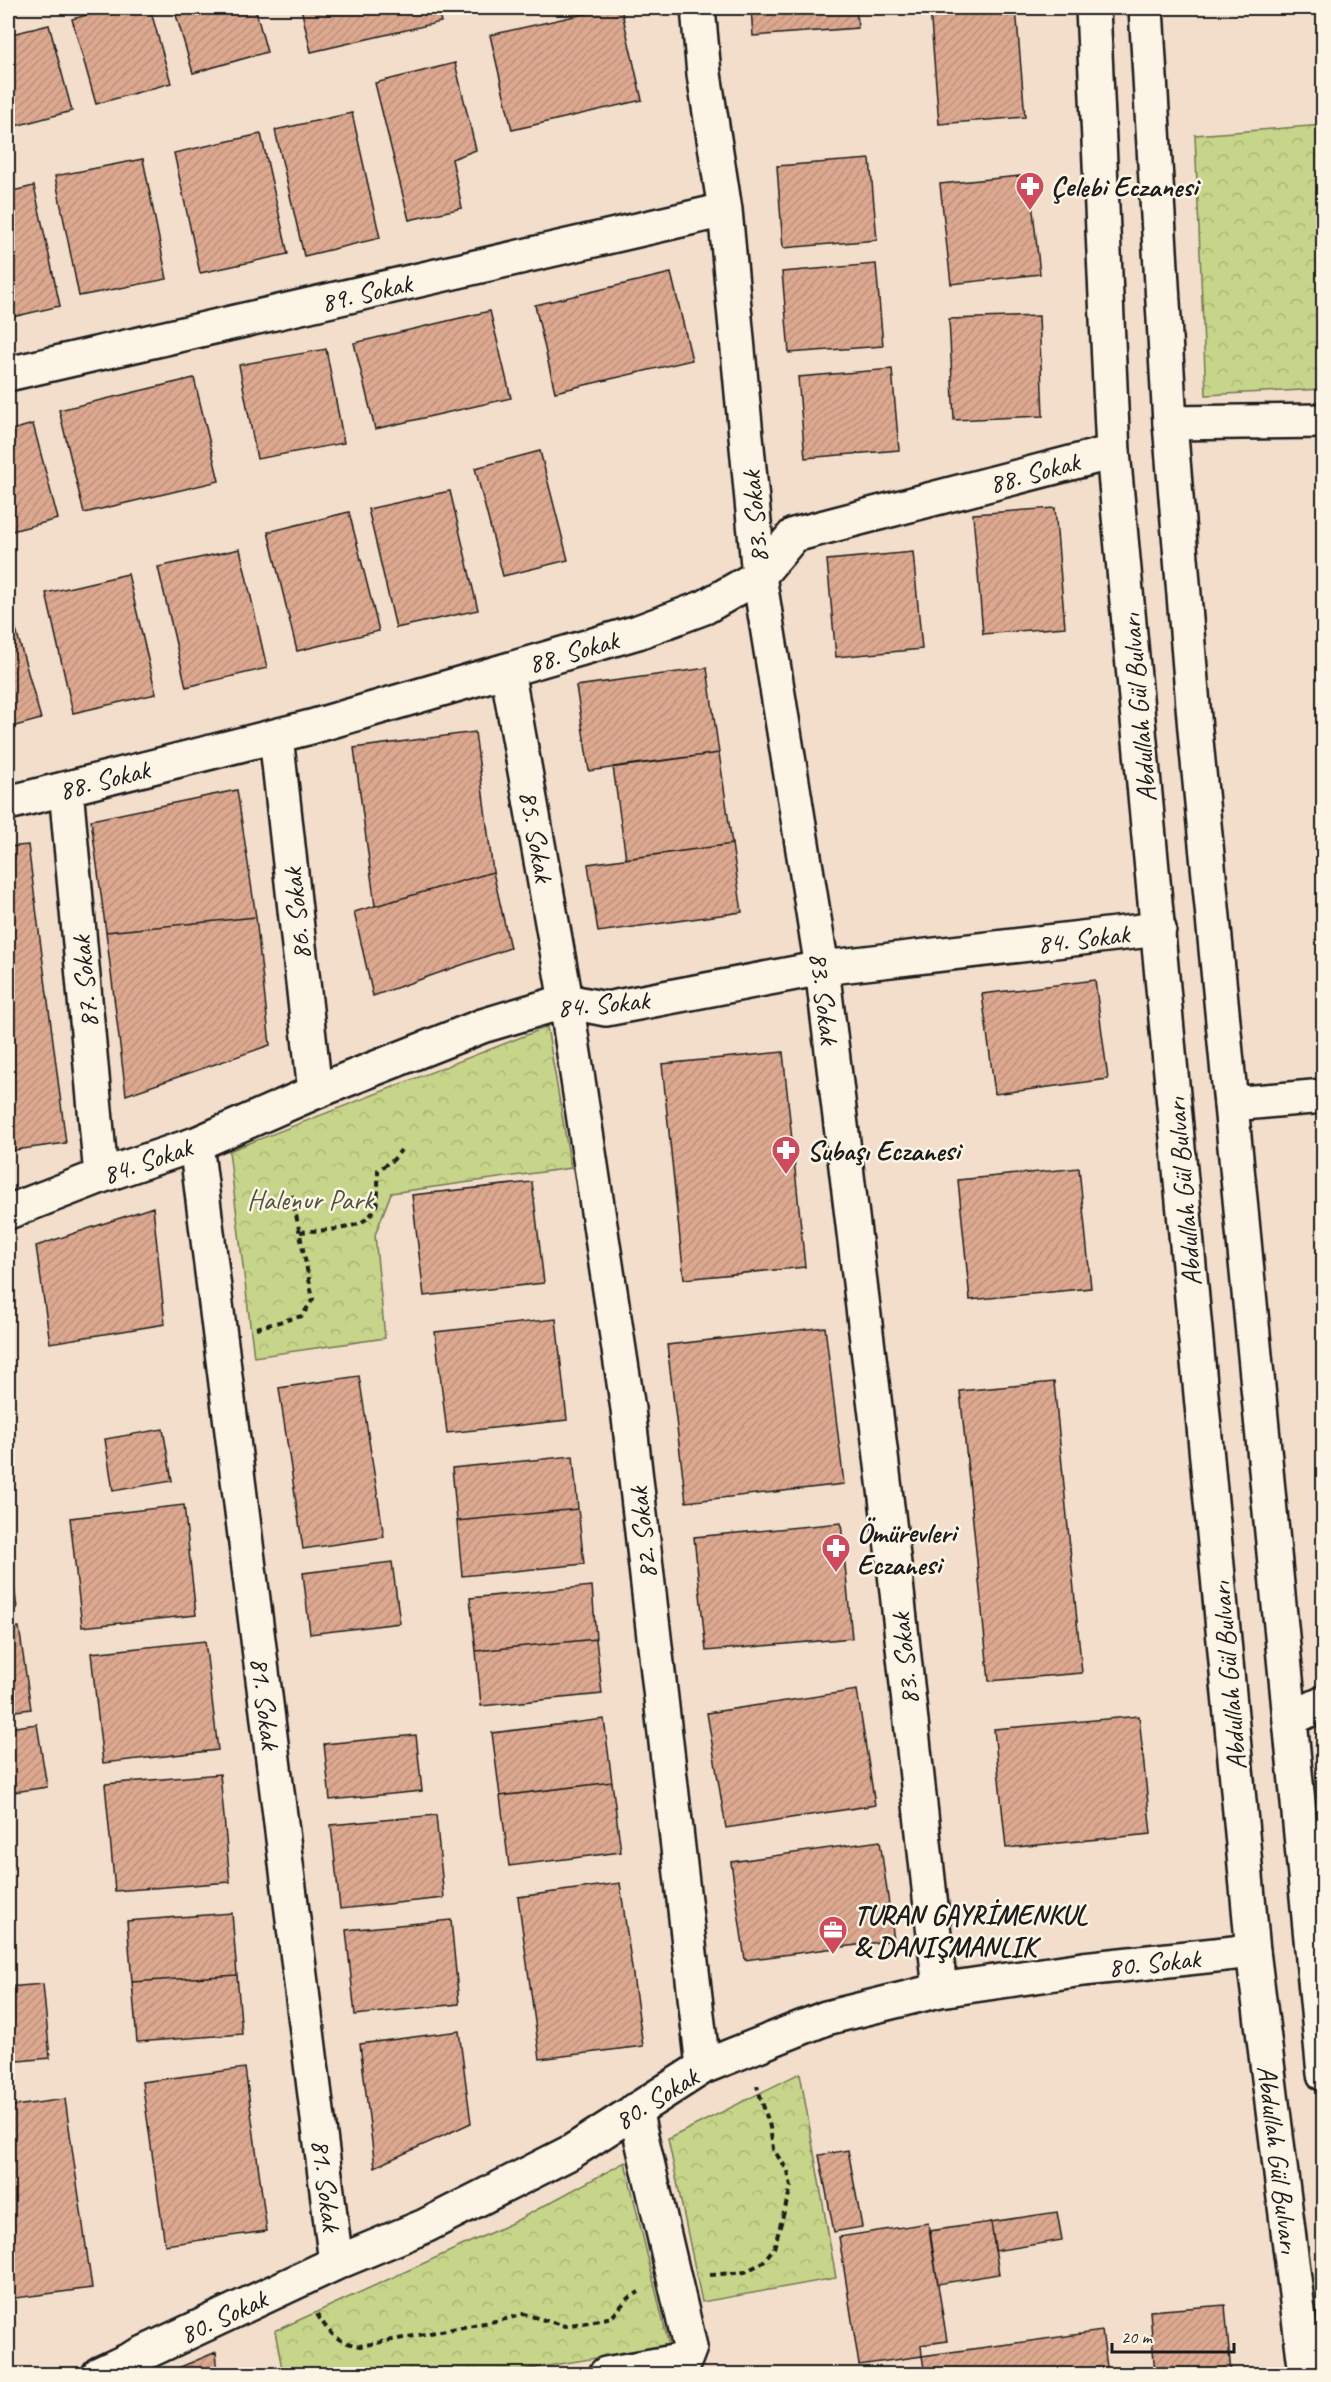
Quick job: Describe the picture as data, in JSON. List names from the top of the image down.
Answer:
{
  "streets": {
    "street": [
      "89. Sokak",
      "88. Sokak",
      "83. Sokak",
      "Abdullah Gül Bulvarı",
      "85. Sokak",
      "86. Sokak",
      "84. Sokak",
      "87. Sokak",
      "82. Sokak",
      "81. Sokak",
      "80. Sokak"
    ]
  },
  "crossings": [
    ["89. Sokak", "83. Sokak"],
    ["88. Sokak", "83. Sokak"],
    ["88. Sokak", "Abdullah Gül Bulvarı"],
    ["88. Sokak", "85. Sokak"],
    ["88. Sokak", "86. Sokak"],
    ["88. Sokak", "87. Sokak"],
    ["83. Sokak", "84. Sokak"],
    ["83. Sokak", "80. Sokak"],
    ["Abdullah Gül Bulvarı", "84. Sokak"],
    ["Abdullah Gül Bulvarı", "80. Sokak"],
    ["85. Sokak", "84. Sokak"],
    ["85. Sokak", "82. Sokak"],
    ["86. Sokak", "84. Sokak"],
    ["84. Sokak", "87. Sokak"],
    ["84. Sokak", "82. Sokak"],
    ["84. Sokak", "81. Sokak"],
    ["82. Sokak", "80. Sokak"],
    ["81. Sokak", "80. Sokak"]
  ],
  "parks": ["Halenur Park"],
  "places": {
    "pharmacy": ["Çelebi Eczanesi", "Subaşı Eczanesi", "Ömürevleri Eczanesi"],
    "office": ["TURAN GAYRİMENKUL & DANIŞMANLIK"]
  },
  "scale_bar": "20 m"
}
